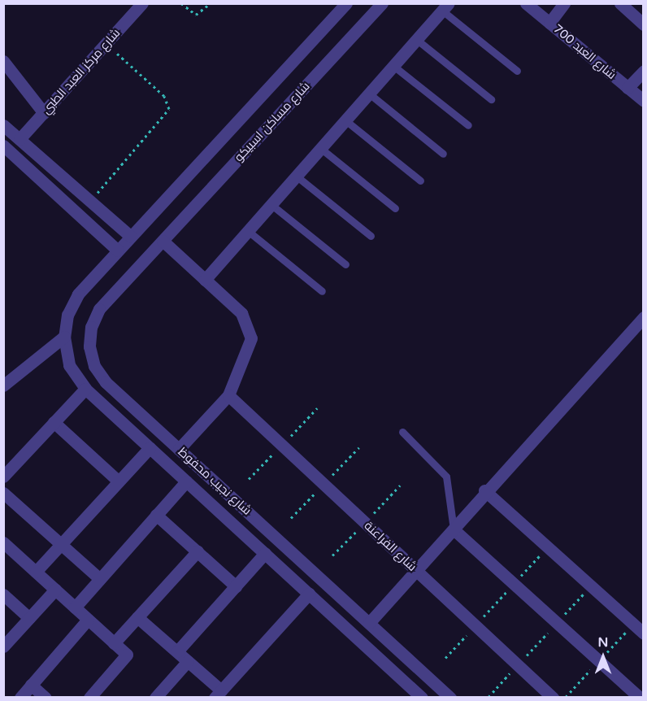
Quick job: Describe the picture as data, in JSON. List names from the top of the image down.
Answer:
{
  "streets": {
    "street": [
      "شارع العبد 700",
      "شارع مركز العبد الطبي",
      "شارع مساكن اسبيكو",
      "شارع نجيب محفوظ",
      "شارع الفراعنة"
    ]
  },
  "crossings": [
    ["شارع مساكن اسبيكو", "شارع نجيب محفوظ"],
    ["شارع مساكن اسبيكو", "شارع الفراعنة"],
    ["شارع نجيب محفوظ", "شارع الفراعنة"]
  ],
  "north": "top"
}
